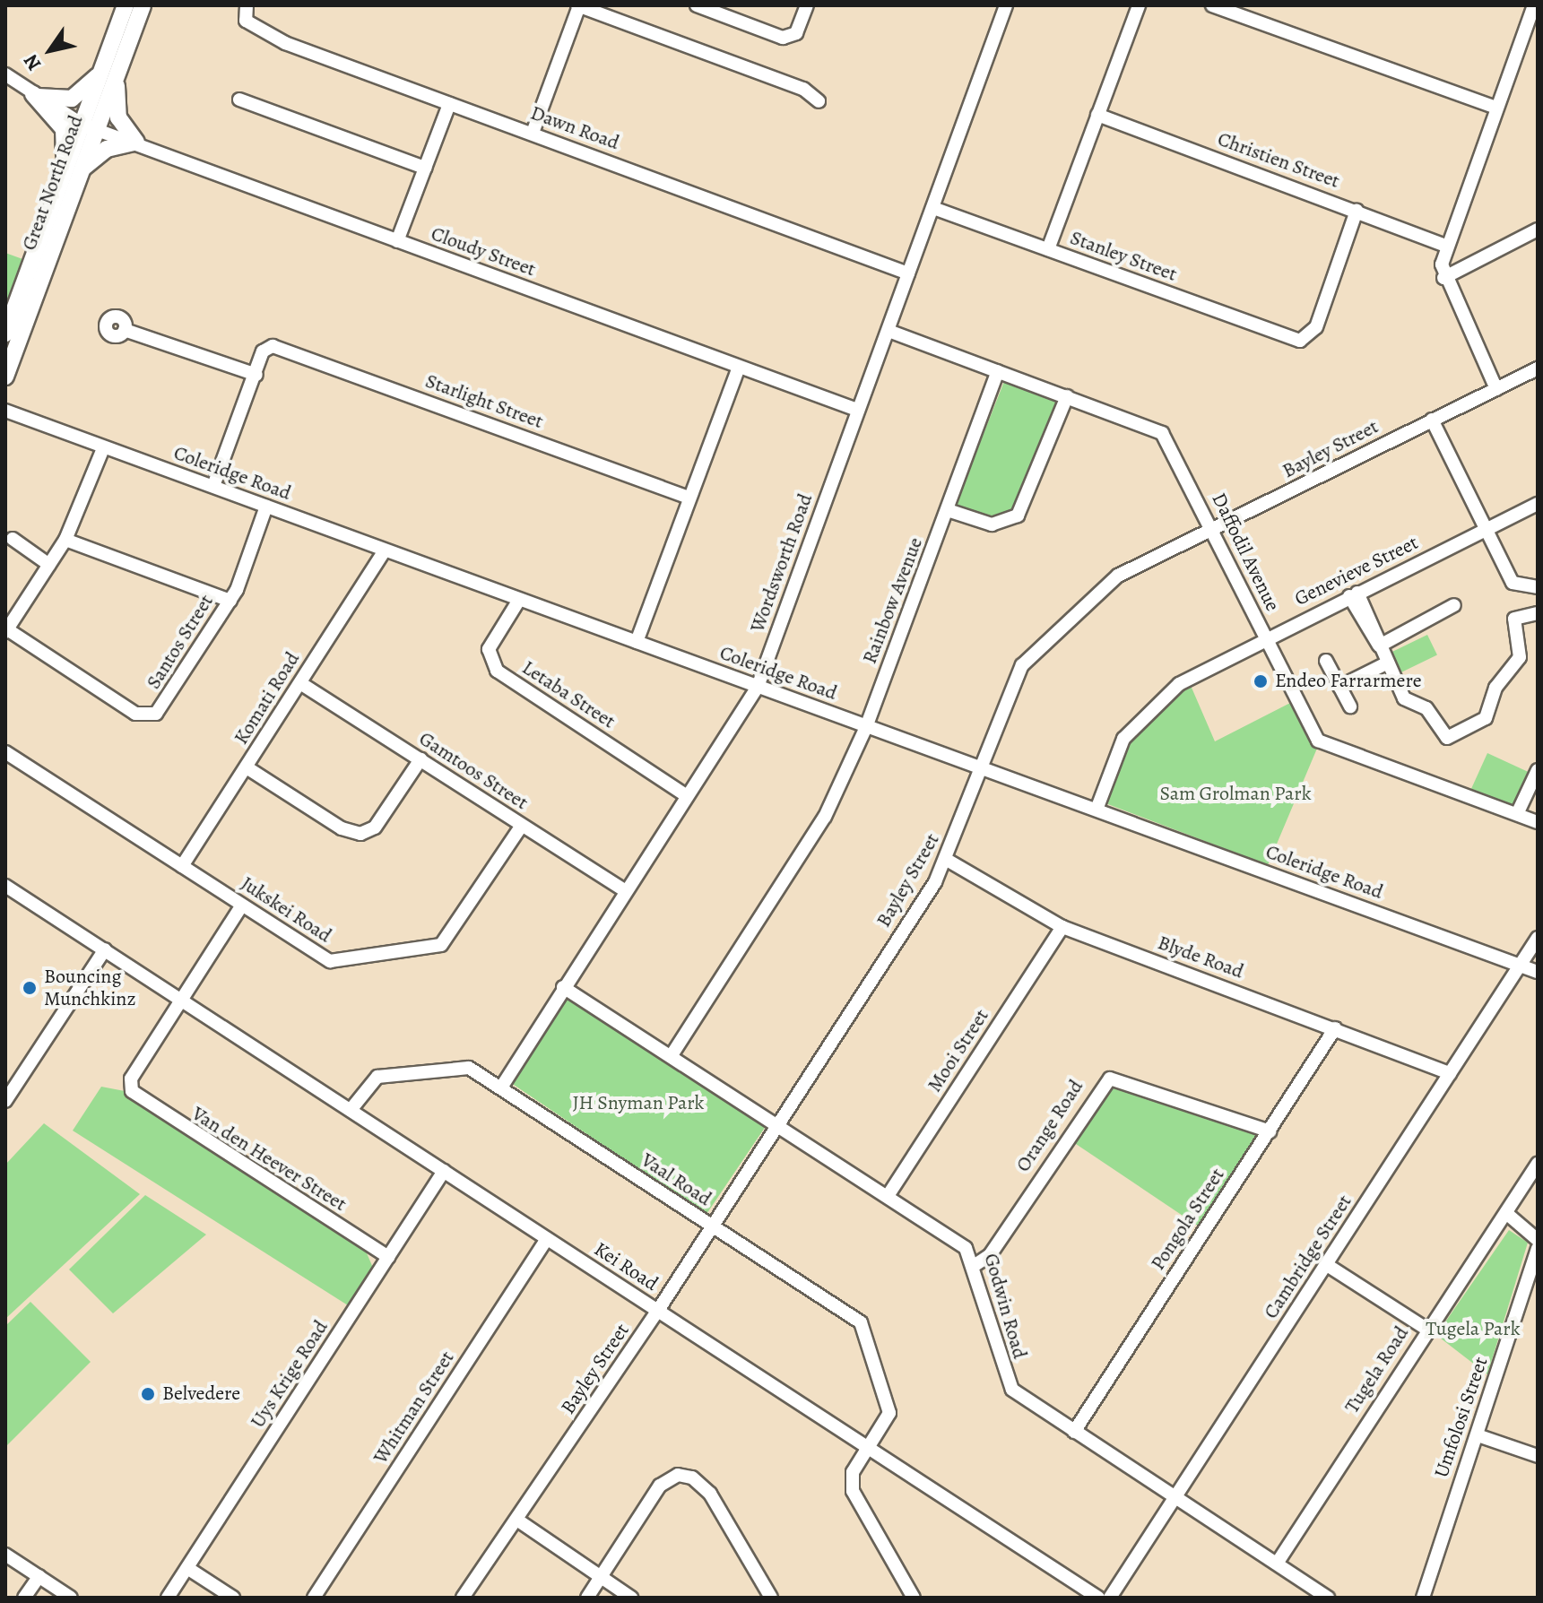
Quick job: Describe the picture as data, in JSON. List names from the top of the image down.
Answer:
{
  "streets": {
    "main road": ["Great North Road"],
    "street": [
      "Dawn Road",
      "Christien Street",
      "Cloudy Street",
      "Stanley Street",
      "Starlight Street",
      "Bayley Street",
      "Coleridge Road",
      "Daffodil Avenue",
      "Wordsworth Road",
      "Genevieve Street",
      "Rainbow Avenue",
      "Santos Street",
      "Letaba Street",
      "Komati Road",
      "Gamtoos Street",
      "Jukskei Road",
      "Blyde Road",
      "Mooi Street",
      "Orange Road",
      "Van den Heever Street",
      "Vaal Road",
      "Pongola Street",
      "Cambridge Street",
      "Kei Road",
      "Godwin Road",
      "Tugela Road",
      "Uys Krige Road",
      "Whitman Street",
      "Umfolosi Street"
    ]
  },
  "crossings": [
    ["Dawn Road", "Wordsworth Road"],
    ["Christien Street", "Stanley Street"],
    ["Great North Road", "Cloudy Street"],
    ["Cloudy Street", "Wordsworth Road"],
    ["Stanley Street", "Wordsworth Road"],
    ["Bayley Street", "Coleridge Road"],
    ["Bayley Street", "Daffodil Avenue"],
    ["Bayley Street", "Blyde Road"],
    ["Bayley Street", "Vaal Road"],
    ["Bayley Street", "Kei Road"],
    ["Bayley Street", "Godwin Road"],
    ["Coleridge Road", "Wordsworth Road"],
    ["Coleridge Road", "Genevieve Street"],
    ["Coleridge Road", "Rainbow Avenue"],
    ["Coleridge Road", "Santos Street"],
    ["Coleridge Road", "Letaba Street"],
    ["Coleridge Road", "Komati Road"],
    ["Coleridge Road", "Cambridge Street"],
    ["Daffodil Avenue", "Wordsworth Road"],
    ["Daffodil Avenue", "Genevieve Street"],
    ["Daffodil Avenue", "Rainbow Avenue"],
    ["Wordsworth Road", "Letaba Street"],
    ["Wordsworth Road", "Gamtoos Street"],
    ["Wordsworth Road", "Vaal Road"],
    ["Wordsworth Road", "Godwin Road"],
    ["Rainbow Avenue", "Godwin Road"],
    ["Komati Road", "Gamtoos Street"],
    ["Komati Road", "Jukskei Road"],
    ["Gamtoos Street", "Jukskei Road"],
    ["Blyde Road", "Mooi Street"],
    ["Blyde Road", "Pongola Street"],
    ["Blyde Road", "Cambridge Street"],
    ["Mooi Street", "Godwin Road"],
    ["Orange Road", "Pongola Street"],
    ["Orange Road", "Godwin Road"],
    ["Van den Heever Street", "Kei Road"],
    ["Van den Heever Street", "Uys Krige Road"],
    ["Vaal Road", "Kei Road"],
    ["Pongola Street", "Godwin Road"],
    ["Cambridge Street", "Godwin Road"],
    ["Kei Road", "Uys Krige Road"],
    ["Kei Road", "Whitman Street"],
    ["Godwin Road", "Tugela Road"]
  ],
  "parks": ["Sam Grolman Park", "JH Snyman Park", "Tugela Park"],
  "places": ["Endeo Farrarmere", "Bouncing Munchkinz", "Belvedere"],
  "north": "bottom left"
}
